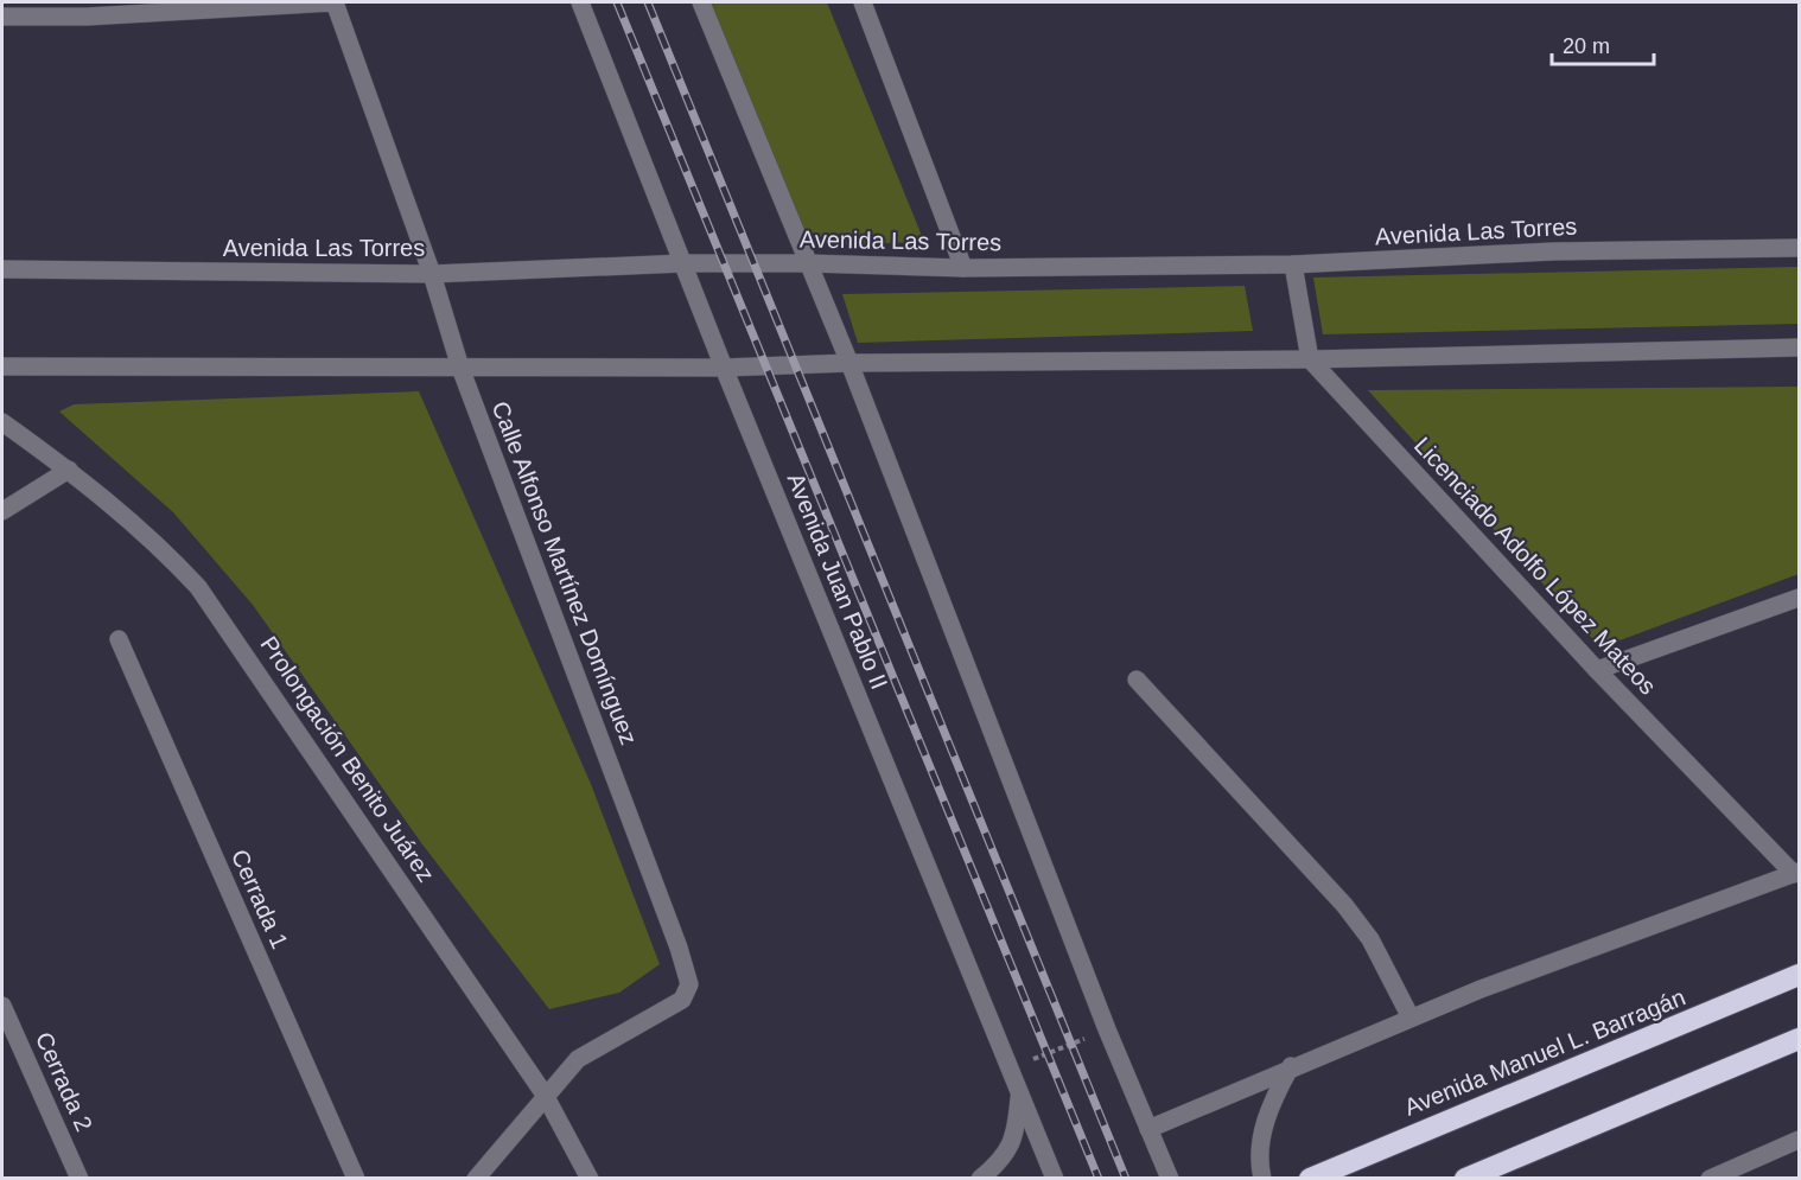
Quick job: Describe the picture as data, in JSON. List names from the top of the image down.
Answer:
{
  "streets": {
    "highway": ["Avenida Manuel L. Barragán"],
    "street": [
      "Avenida Las Torres",
      "Licenciado Adolfo López Mateos",
      "Calle Alfonso Martínez Domínguez",
      "Avenida Juan Pablo II",
      "Prolongación Benito Juárez",
      "Cerrada 1",
      "Cerrada 2"
    ]
  },
  "crossings": [
    ["Avenida Las Torres", "Calle Alfonso Martínez Domínguez"],
    ["Avenida Las Torres", "Avenida Juan Pablo II"],
    ["Calle Alfonso Martínez Domínguez", "Prolongación Benito Juárez"]
  ],
  "scale_bar": "20 m"
}
